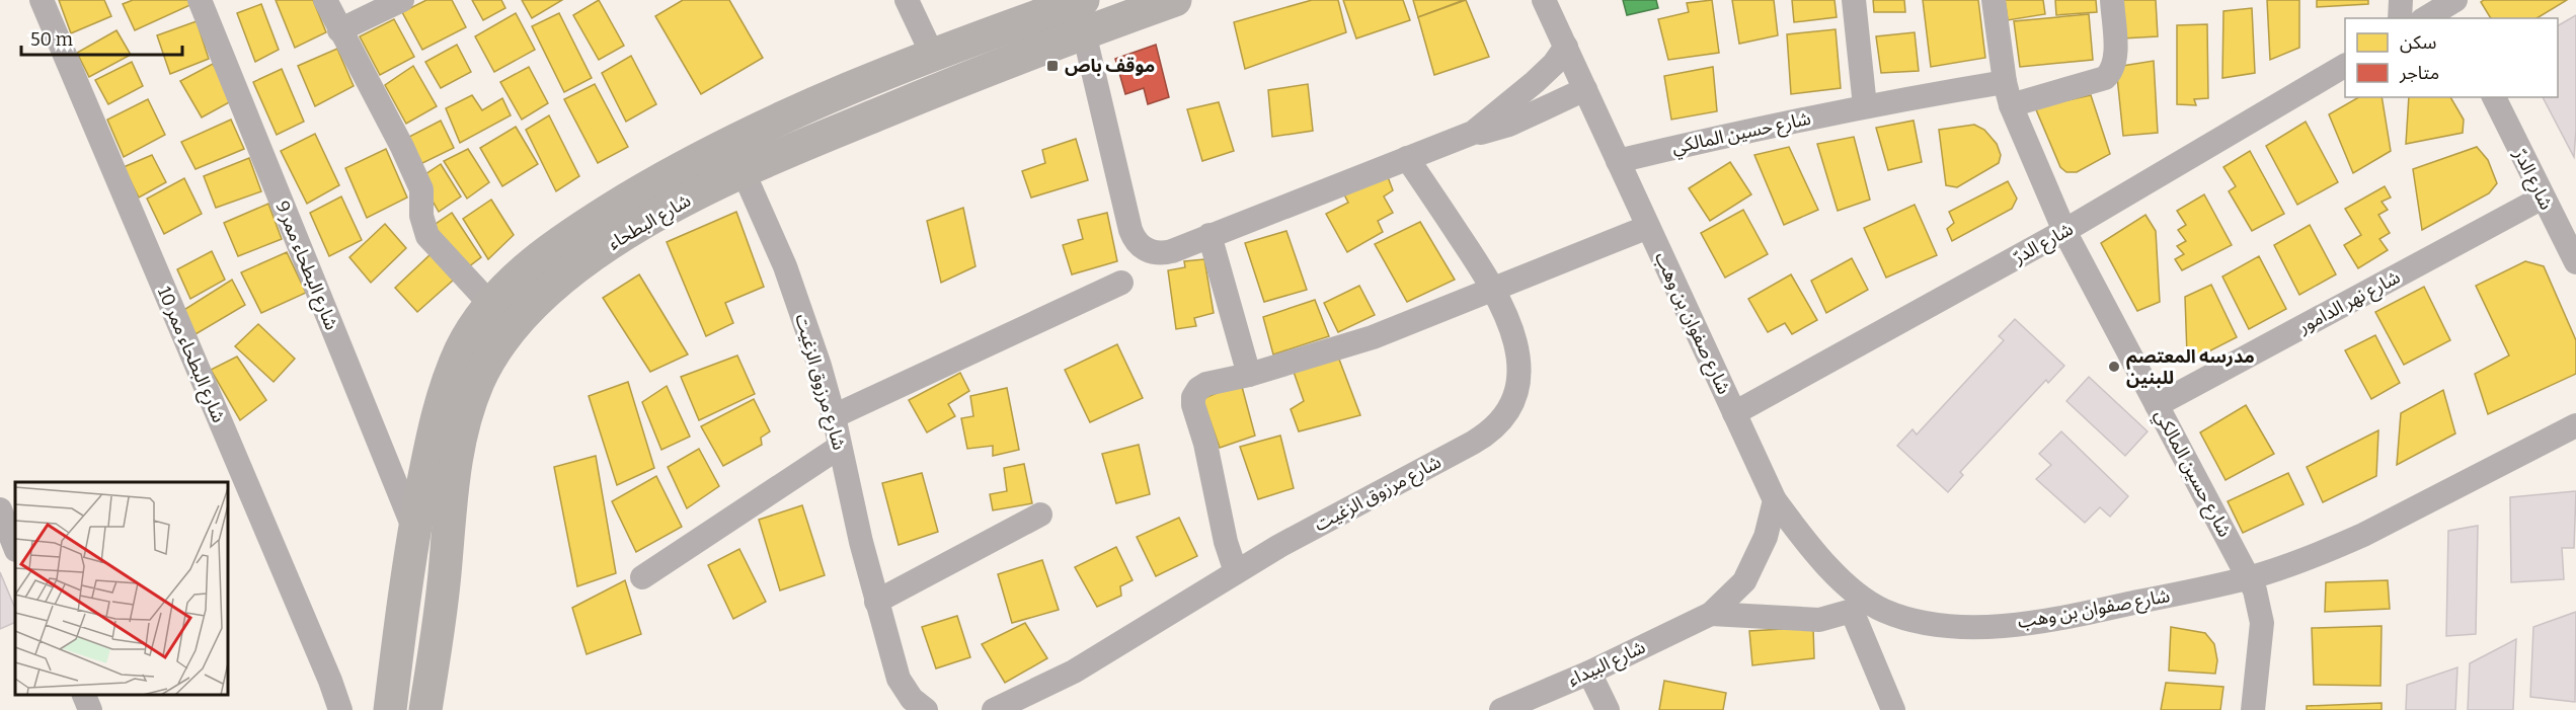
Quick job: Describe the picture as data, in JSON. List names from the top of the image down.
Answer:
{
  "streets": {
    "street": [
      "شارع حسين المالكي",
      "شارع الدرّ",
      "شارع البطحاء",
      "شارع البطحاء ممر 9",
      "شارع نهر الدامور",
      "شارع صفوان بن وهب",
      "شارع البطحاء ممر 10",
      "شارع مرزوق الزغيت",
      "شارع البيداء"
    ]
  },
  "crossings": [
    ["شارع حسين المالكي", "شارع الدرّ"],
    ["شارع حسين المالكي", "شارع نهر الدامور"],
    ["شارع حسين المالكي", "شارع صفوان بن وهب"],
    ["شارع الدرّ", "شارع نهر الدامور"],
    ["شارع الدرّ", "شارع صفوان بن وهب"],
    ["شارع البطحاء", "شارع البطحاء ممر 9"],
    ["شارع البطحاء", "شارع مرزوق الزغيت"],
    ["شارع صفوان بن وهب", "شارع البيداء"]
  ],
  "places": {
    "transit": ["موقف باص"],
    "other": ["مدرسه المعتصم للبنين"]
  },
  "legend": ["سكن", "متاجر"],
  "scale_bar": "50 m"
}
